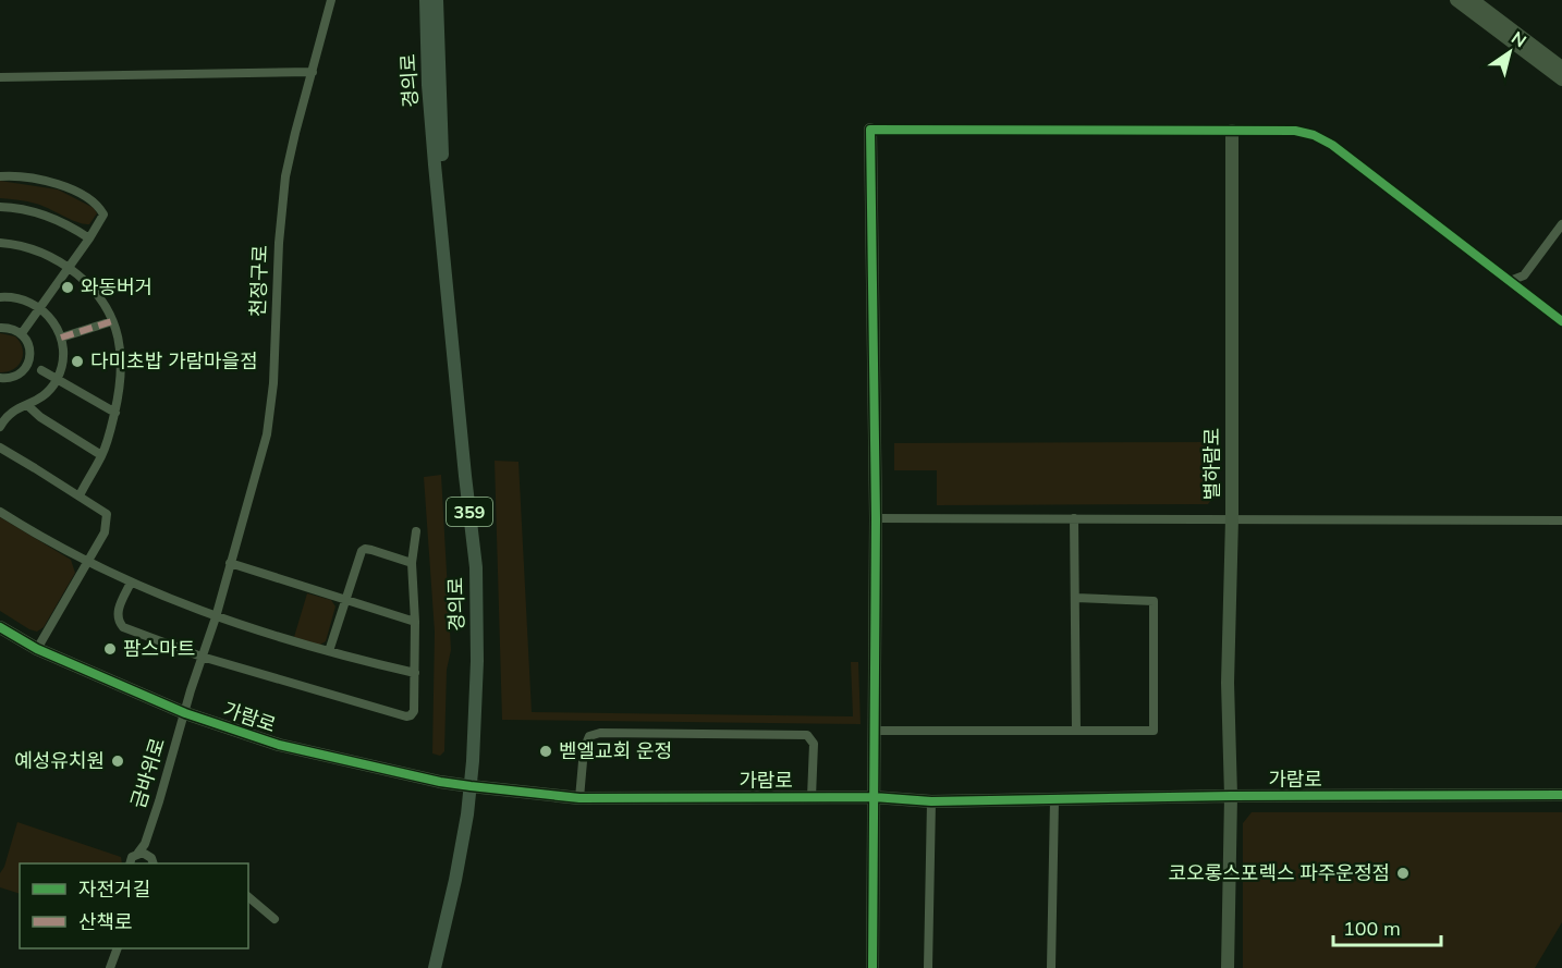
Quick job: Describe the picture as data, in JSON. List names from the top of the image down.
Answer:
{
  "streets": {
    "main road": ["경의로", "359"],
    "street": [
      "천정구로",
      "별하람로",
      "가람로",
      "금바위로"
    ]
  },
  "crossings": [
    ["경의로", "가람로"],
    ["천정구로", "금바위로"],
    ["별하람로", "가람로"],
    ["가람로", "금바위로"]
  ],
  "places": [
    "와동버거",
    "다미초밥 가람마을점",
    "팜스마트",
    "벧엘교회 운정",
    "예성유치원",
    "코오롱스포렉스 파주운정점"
  ],
  "legend": ["자전거길", "산책로"],
  "scale_bar": "100 m",
  "north": "top right"
}
